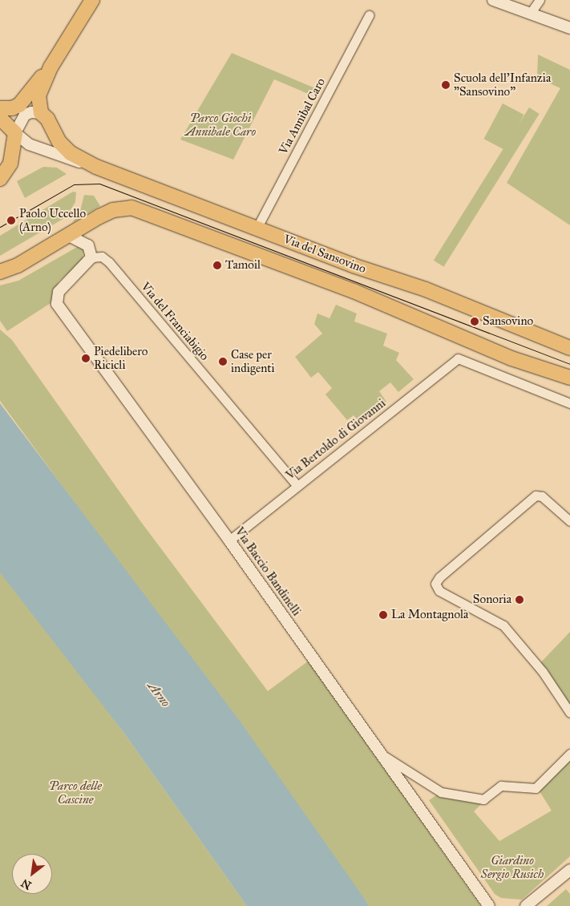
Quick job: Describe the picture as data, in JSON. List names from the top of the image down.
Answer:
{
  "streets": {
    "main road": ["Via del Sansovino"],
    "street": [
      "Via Annibal Caro",
      "Via del Franciabigio",
      "Via Bertoldo di Giovanni",
      "Via Baccio Bandinelli"
    ]
  },
  "crossings": [
    ["Via Annibal Caro", "Via del Sansovino"],
    ["Via del Franciabigio", "Via Bertoldo di Giovanni"],
    ["Via del Franciabigio", "Via Baccio Bandinelli"],
    ["Via Bertoldo di Giovanni", "Via Baccio Bandinelli"]
  ],
  "water": ["Arno"],
  "parks": ["Parco Giochi Annibale Caro", "Parco delle Cascine", "Giardino Sergio Rusich"],
  "places": [
    "Scuola dell'Infanzia \"Sansovino\"",
    "Paolo Uccello (Arno)",
    "Tamoil",
    "Sansovino",
    "Piedelibero Ricicli",
    "Case per indigenti",
    "Sonoria",
    "La Montagnola"
  ],
  "north": "bottom left"
}
